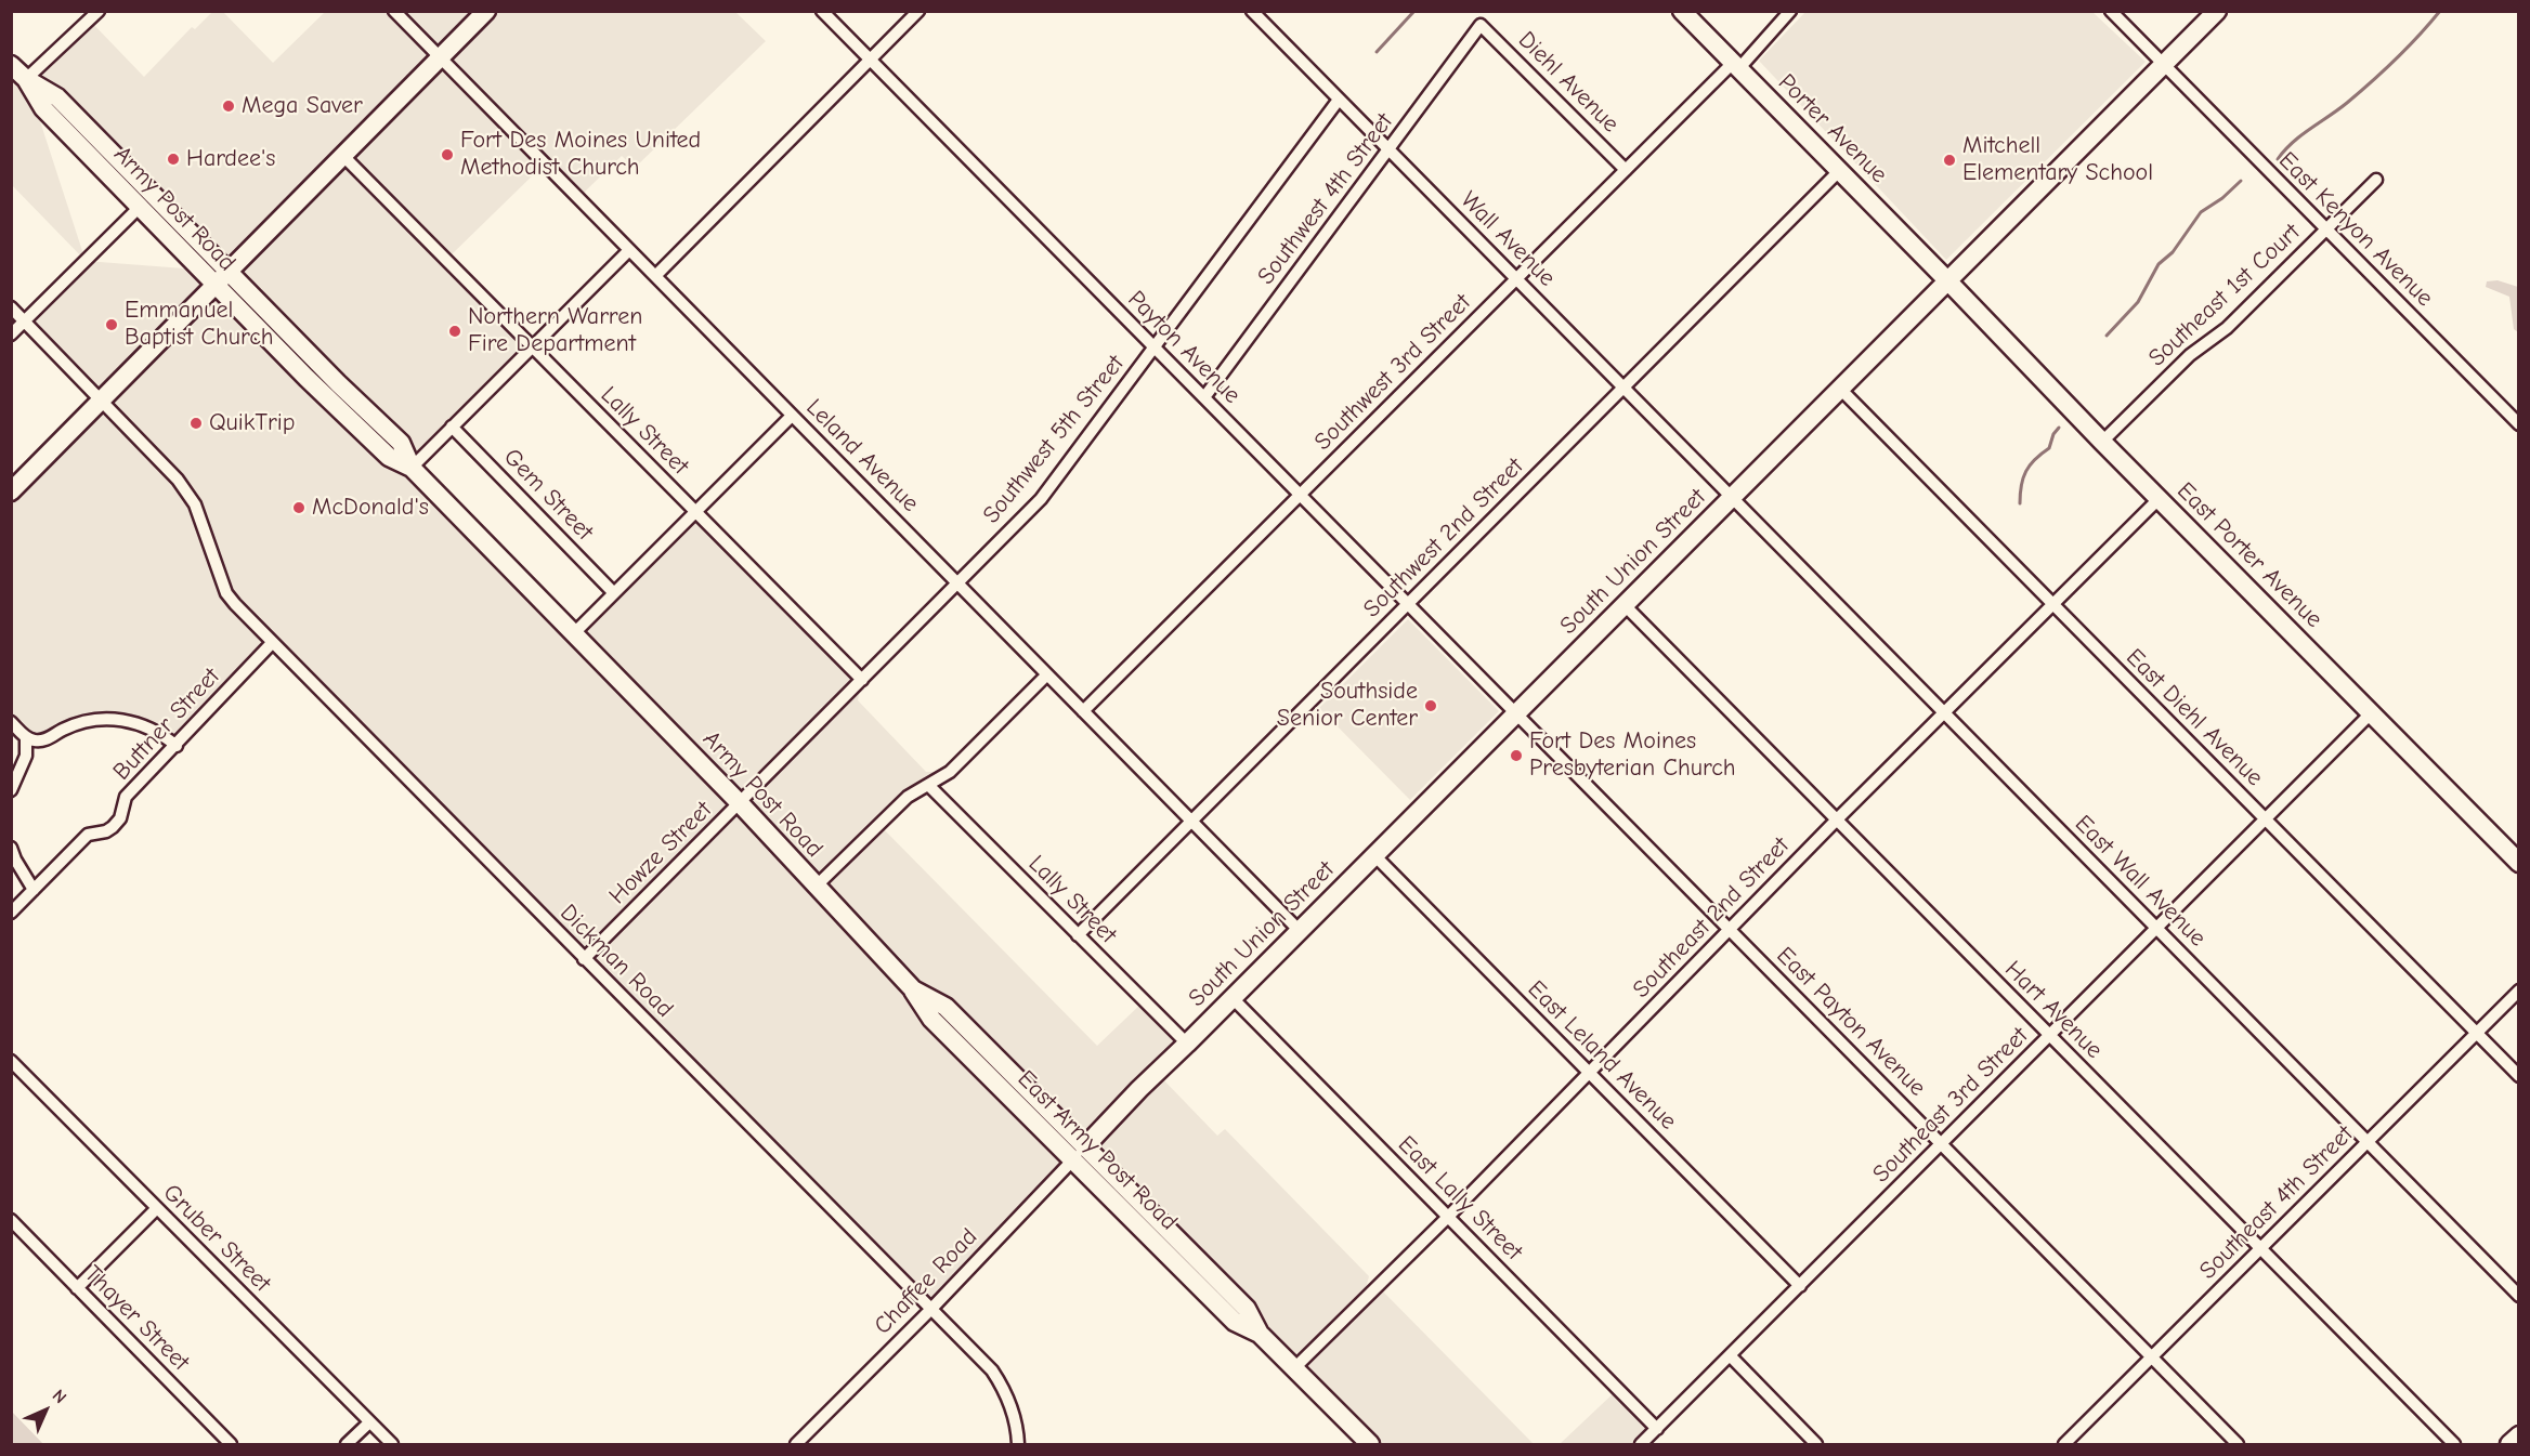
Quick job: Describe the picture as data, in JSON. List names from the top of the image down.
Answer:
{
  "streets": {
    "main road": [
      "Porter Avenue",
      "Army Post Road",
      "East Porter Avenue",
      "South Union Street",
      "East Army Post Road"
    ],
    "street": [
      "Diehl Avenue",
      "Southwest 4th Street",
      "East Kenyon Avenue",
      "Wall Avenue",
      "Southeast 1st Court",
      "Payton Avenue",
      "Southwest 3rd Street",
      "Lally Street",
      "Southwest 5th Street",
      "Leland Avenue",
      "Gem Street",
      "Southwest 2nd Street",
      "East Diehl Avenue",
      "Buttner Street",
      "Howze Street",
      "East Wall Avenue",
      "Southeast 2nd Street",
      "Dickman Road",
      "Hart Avenue",
      "East Payton Avenue",
      "East Leland Avenue",
      "Southeast 3rd Street",
      "East Lally Street",
      "Southeast 4th Street",
      "Gruber Street",
      "Chaffee Road",
      "Thayer Street"
    ]
  },
  "crossings": [
    ["Diehl Avenue", "Southwest 4th Street"],
    ["Diehl Avenue", "Southwest 3rd Street"],
    ["Porter Avenue", "Southwest 3rd Street"],
    ["Porter Avenue", "Southwest 2nd Street"],
    ["Porter Avenue", "East Porter Avenue"],
    ["Porter Avenue", "South Union Street"],
    ["Southwest 4th Street", "Wall Avenue"],
    ["Southwest 4th Street", "Payton Avenue"],
    ["Army Post Road", "Southwest 5th Street"],
    ["Army Post Road", "South Union Street"],
    ["Army Post Road", "Howze Street"],
    ["Army Post Road", "East Army Post Road"],
    ["Army Post Road", "Chaffee Road"],
    ["East Kenyon Avenue", "Southeast 1st Court"],
    ["East Kenyon Avenue", "South Union Street"],
    ["Wall Avenue", "Southwest 3rd Street"],
    ["Wall Avenue", "Southwest 5th Street"],
    ["Wall Avenue", "Southwest 2nd Street"],
    ["Wall Avenue", "South Union Street"],
    ["Wall Avenue", "East Wall Avenue"],
    ["Southeast 1st Court", "East Porter Avenue"],
    ["Payton Avenue", "Southwest 3rd Street"],
    ["Payton Avenue", "Southwest 5th Street"],
    ["Payton Avenue", "Southwest 2nd Street"],
    ["Payton Avenue", "South Union Street"],
    ["Payton Avenue", "East Payton Avenue"],
    ["Southwest 3rd Street", "Leland Avenue"],
    ["Lally Street", "Southwest 5th Street"],
    ["Lally Street", "Southwest 2nd Street"],
    ["Lally Street", "South Union Street"],
    ["Southwest 5th Street", "Leland Avenue"],
    ["Southwest 5th Street", "Howze Street"],
    ["Leland Avenue", "Southwest 2nd Street"],
    ["Leland Avenue", "South Union Street"],
    ["East Porter Avenue", "South Union Street"],
    ["East Porter Avenue", "Southeast 2nd Street"],
    ["East Porter Avenue", "Southeast 3rd Street"],
    ["South Union Street", "East Diehl Avenue"],
    ["South Union Street", "East Wall Avenue"],
    ["South Union Street", "Hart Avenue"],
    ["South Union Street", "East Payton Avenue"],
    ["South Union Street", "East Leland Avenue"],
    ["South Union Street", "East Army Post Road"],
    ["South Union Street", "East Lally Street"],
    ["South Union Street", "Chaffee Road"],
    ["East Diehl Avenue", "Southeast 2nd Street"],
    ["East Diehl Avenue", "Southeast 3rd Street"],
    ["East Diehl Avenue", "Southeast 4th Street"],
    ["Buttner Street", "Dickman Road"],
    ["Howze Street", "Dickman Road"],
    ["East Wall Avenue", "Southeast 2nd Street"],
    ["East Wall Avenue", "Southeast 3rd Street"],
    ["East Wall Avenue", "Southeast 4th Street"],
    ["Southeast 2nd Street", "Hart Avenue"],
    ["Southeast 2nd Street", "East Payton Avenue"],
    ["Southeast 2nd Street", "East Leland Avenue"],
    ["Southeast 2nd Street", "East Army Post Road"],
    ["Southeast 2nd Street", "East Lally Street"],
    ["Dickman Road", "Chaffee Road"],
    ["Hart Avenue", "Southeast 3rd Street"],
    ["Hart Avenue", "Southeast 4th Street"],
    ["East Payton Avenue", "Southeast 3rd Street"],
    ["East Payton Avenue", "Southeast 4th Street"],
    ["East Leland Avenue", "Southeast 3rd Street"],
    ["Southeast 3rd Street", "East Lally Street"],
    ["East Army Post Road", "Chaffee Road"]
  ],
  "places": [
    "Mega Saver",
    "Fort Des Moines United Methodist Church",
    "Hardee's",
    "Mitchell Elementary School",
    "Emmanuel Baptist Church",
    "Northern Warren Fire Department",
    "QuikTrip",
    "McDonald's",
    "Southside Senior Center",
    "Fort Des Moines Presbyterian Church"
  ],
  "north": "top right"
}
